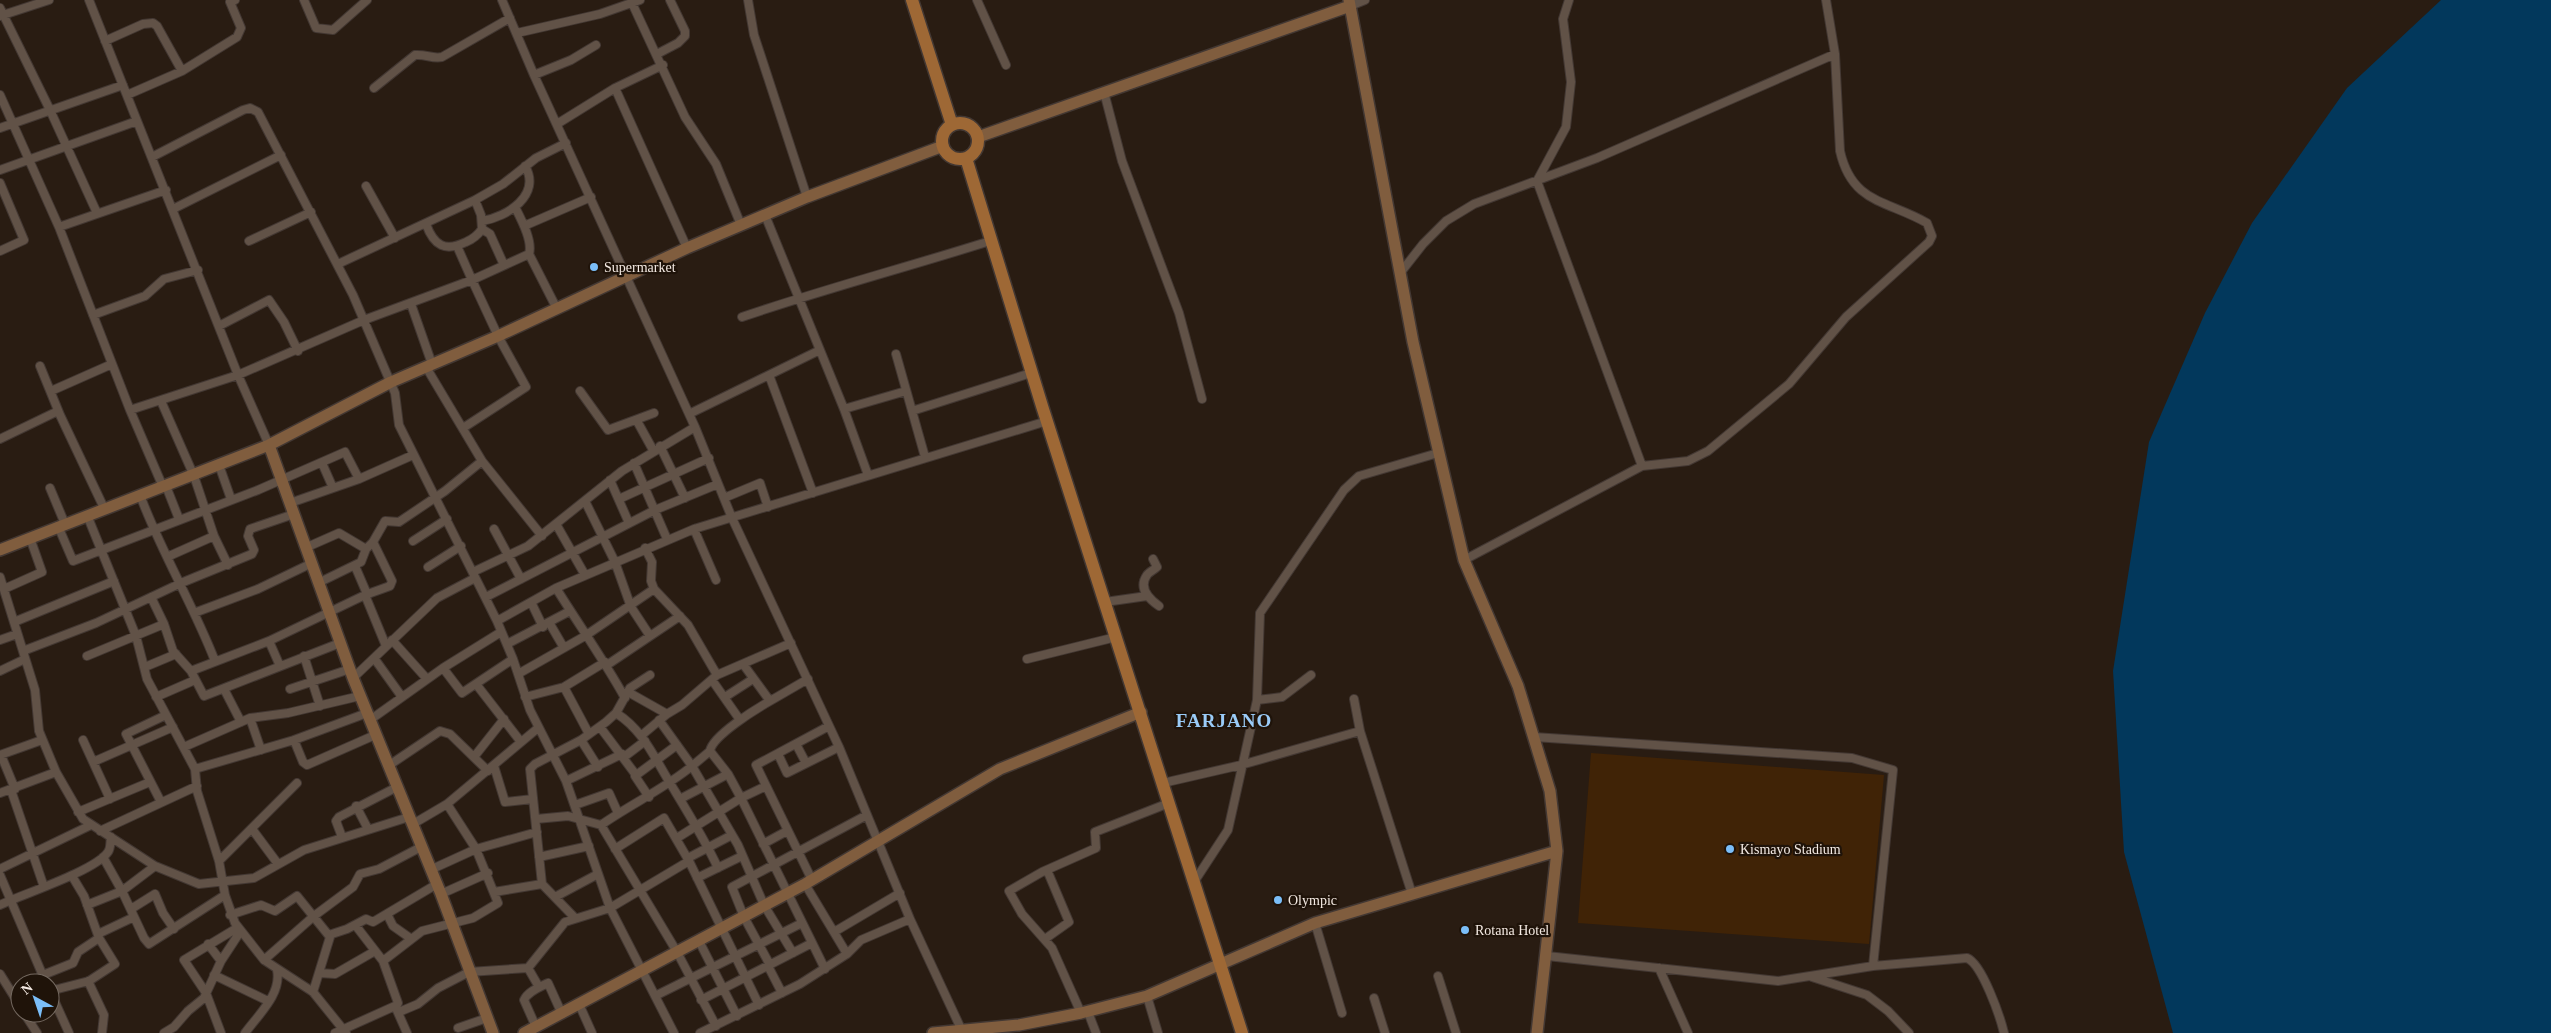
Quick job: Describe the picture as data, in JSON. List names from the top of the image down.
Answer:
{
  "districts": ["FARJANO"],
  "places": [
    "Supermarket",
    "Kismayo Stadium",
    "Olympic",
    "Rotana Hotel"
  ],
  "north": "top left"
}
